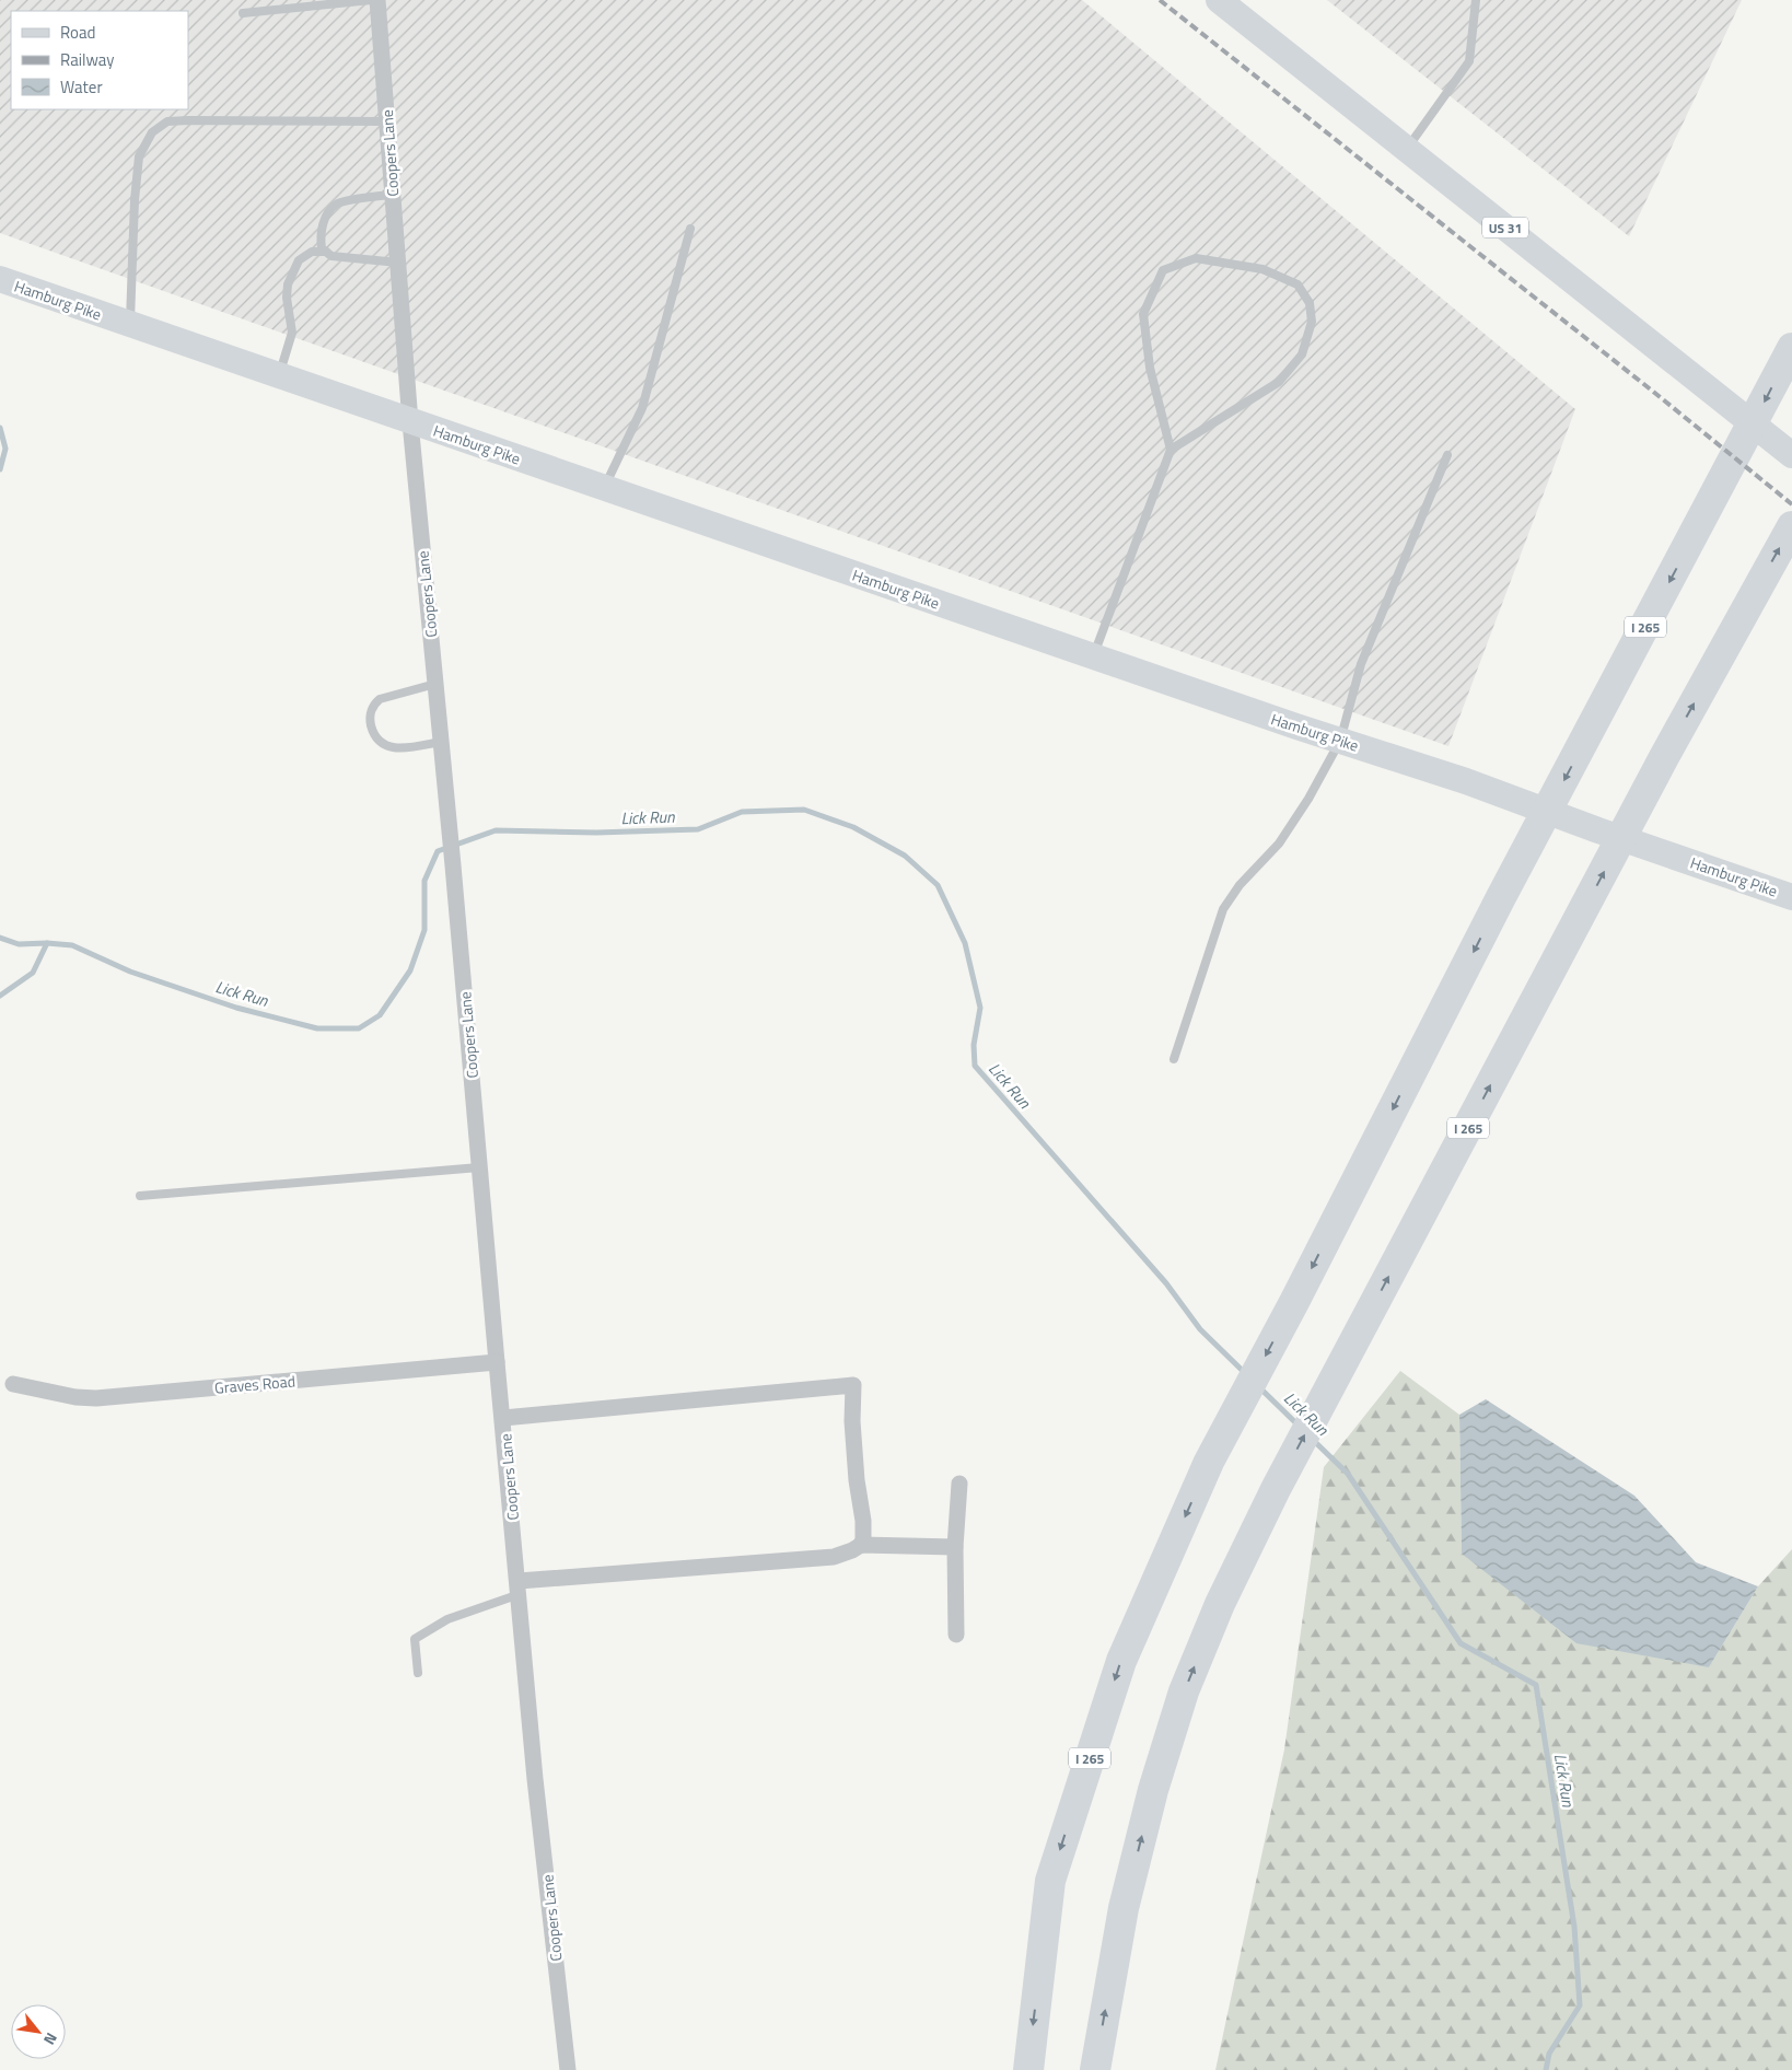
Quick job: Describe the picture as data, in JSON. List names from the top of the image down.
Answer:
{
  "streets": {
    "highway": ["I 265"],
    "main road": ["US 31", "Hamburg Pike"],
    "street": ["Coopers Lane", "Graves Road"]
  },
  "crossings": [
    ["Coopers Lane", "Hamburg Pike"],
    ["Coopers Lane", "Graves Road"]
  ],
  "water": ["Lick Run"],
  "legend": ["Road", "Railway", "Water"],
  "north": "bottom right"
}
